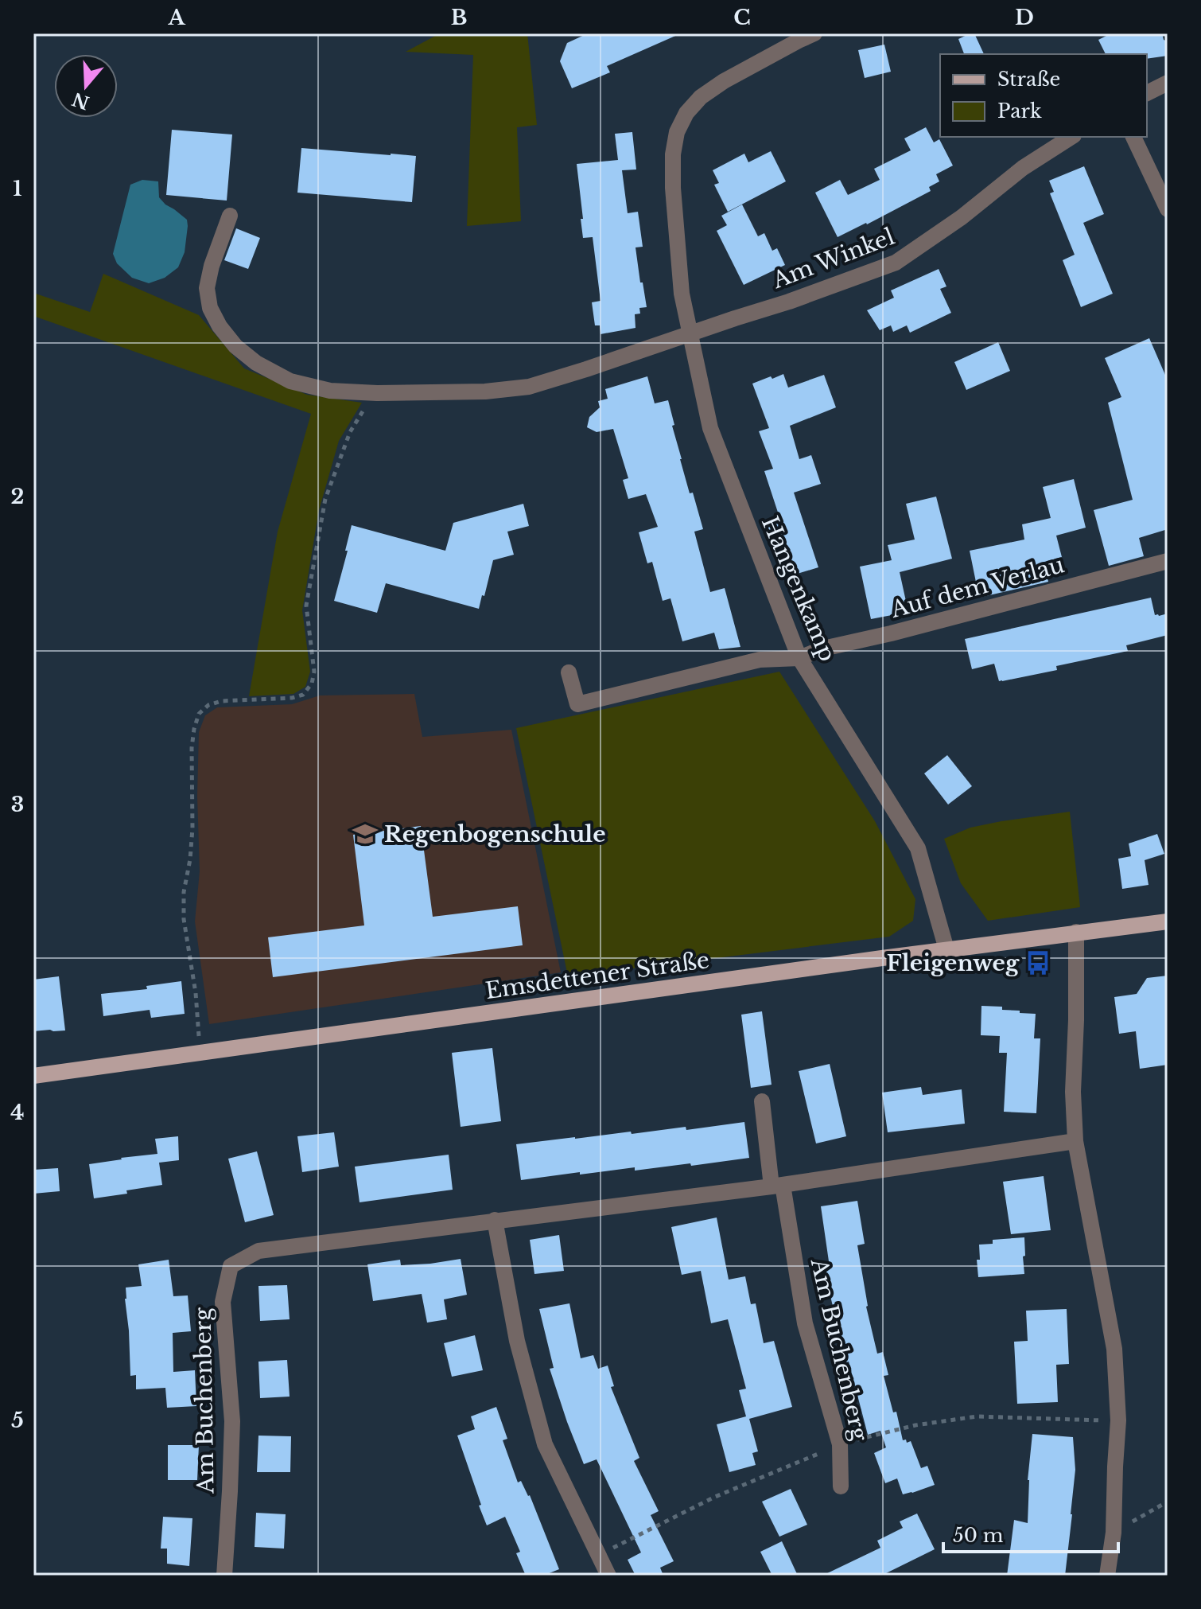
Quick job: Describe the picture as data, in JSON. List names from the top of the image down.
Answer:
{
  "streets": {
    "main road": ["Emsdettener Straße"],
    "street": [
      "Am Winkel",
      "Auf dem Verlau",
      "Hangenkamp",
      "Am Buchenberg"
    ]
  },
  "crossings": [
    ["Am Winkel", "Hangenkamp"],
    ["Auf dem Verlau", "Hangenkamp"],
    ["Hangenkamp", "Emsdettener Straße"]
  ],
  "places": {
    "school or university": ["Regenbogenschule"],
    "bus stop": ["Fleigenweg"]
  },
  "legend": ["Straße", "Park"],
  "scale_bar": "50 m",
  "north": "bottom",
  "grid": {
    "columns": [
      "A",
      "B",
      "C",
      "D"
    ],
    "rows": [
      "1",
      "2",
      "3",
      "4",
      "5"
    ]
  }
}
